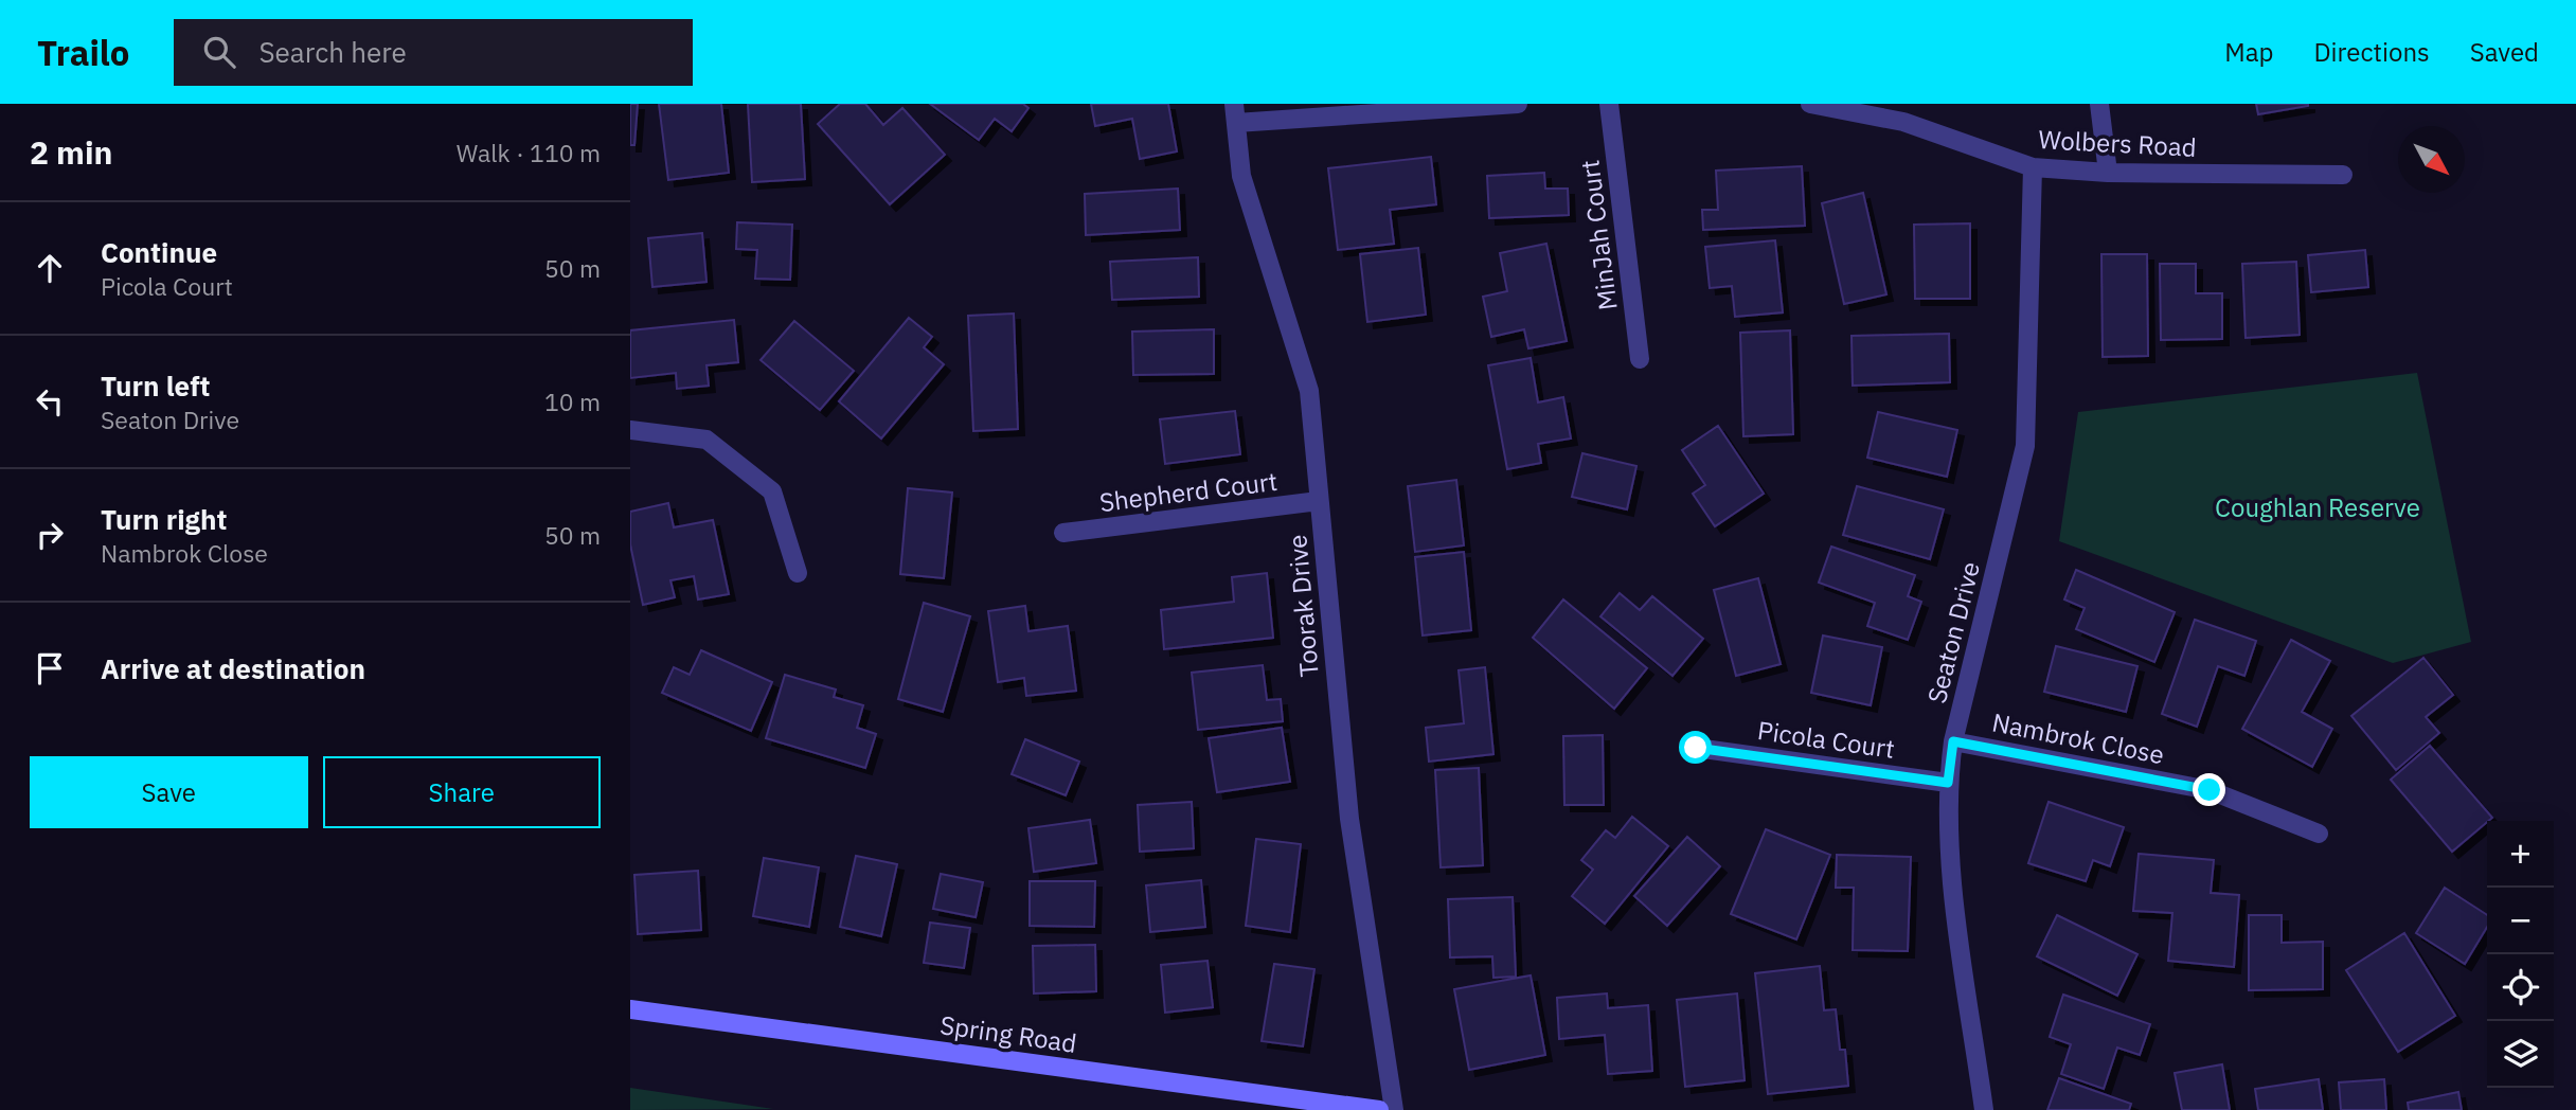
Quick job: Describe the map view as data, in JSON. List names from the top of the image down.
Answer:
{
  "streets": {
    "main road": ["Spring Road"],
    "street": [
      "Wolbers Road",
      "MinJah Court",
      "Shepherd Court",
      "Toorak Drive",
      "Seaton Drive",
      "Nambrok Close",
      "Picola Court"
    ]
  },
  "crossings": [
    ["Wolbers Road", "Seaton Drive"],
    ["Shepherd Court", "Toorak Drive"],
    ["Seaton Drive", "Nambrok Close"],
    ["Seaton Drive", "Picola Court"]
  ],
  "parks": ["Coughlan Reserve"],
  "north": "bottom right",
  "page": {
    "header": "Trailo",
    "search": "Search here",
    "nav": ["Map", "Directions", "Saved"],
    "heading": ["2 min", "Walk · 110 m"],
    "list": [
      ["Continue", "Picola Court", "50 m"],
      ["Turn left", "Seaton Drive", "10 m"],
      ["Turn right", "Nambrok Close", "50 m"],
      "Arrive at destination"
    ],
    "buttons": ["Save", "Share"],
    "map_buttons": ["+", "−"]
  }
}
